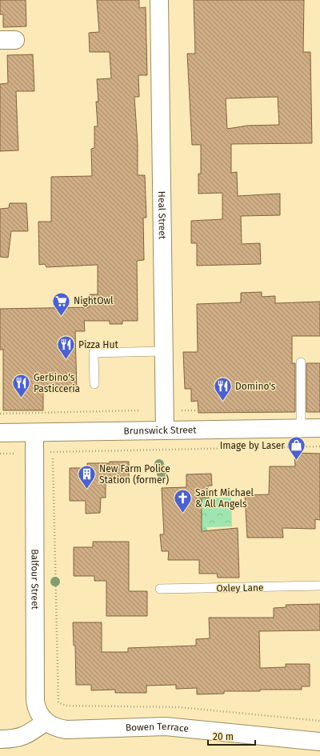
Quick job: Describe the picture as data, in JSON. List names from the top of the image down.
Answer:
{
  "streets": {
    "street": [
      "Heal Street",
      "Brunswick Street",
      "Balfour Street",
      "Bowen Terrace"
    ],
    "lane": ["Oxley Lane"]
  },
  "crossings": [
    ["Heal Street", "Brunswick Street"],
    ["Brunswick Street", "Balfour Street"],
    ["Balfour Street", "Bowen Terrace"]
  ],
  "places": {
    "supermarket": ["NightOwl"],
    "restaurant": ["Pizza Hut", "Gerbino's Pasticceria", "Domino's"],
    "shop": ["Image by Laser"],
    "building": ["New Farm Police Station (former)"],
    "church": ["Saint Michael & All Angels"]
  },
  "scale_bar": "20 m"
}
